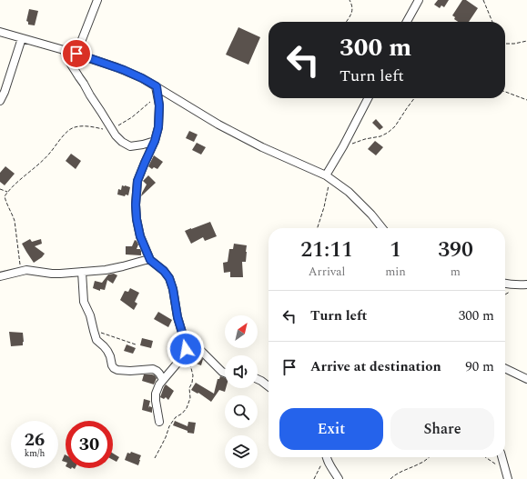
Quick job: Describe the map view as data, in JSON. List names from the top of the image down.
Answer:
{
  "north": "top right",
  "page": {
    "turn": ["300 m", "Turn left"],
    "eta": [
      "21:11",
      "Arrival",
      "1",
      "min",
      "390",
      "m"
    ],
    "list": [
      {
        "name": "Turn left",
        "value": "300 m"
      },
      {
        "name": "Arrive at destination",
        "value": "90 m"
      }
    ],
    "buttons": ["Exit", "Share"],
    "speed": "26 km/h",
    "limit": "30"
  }
}
